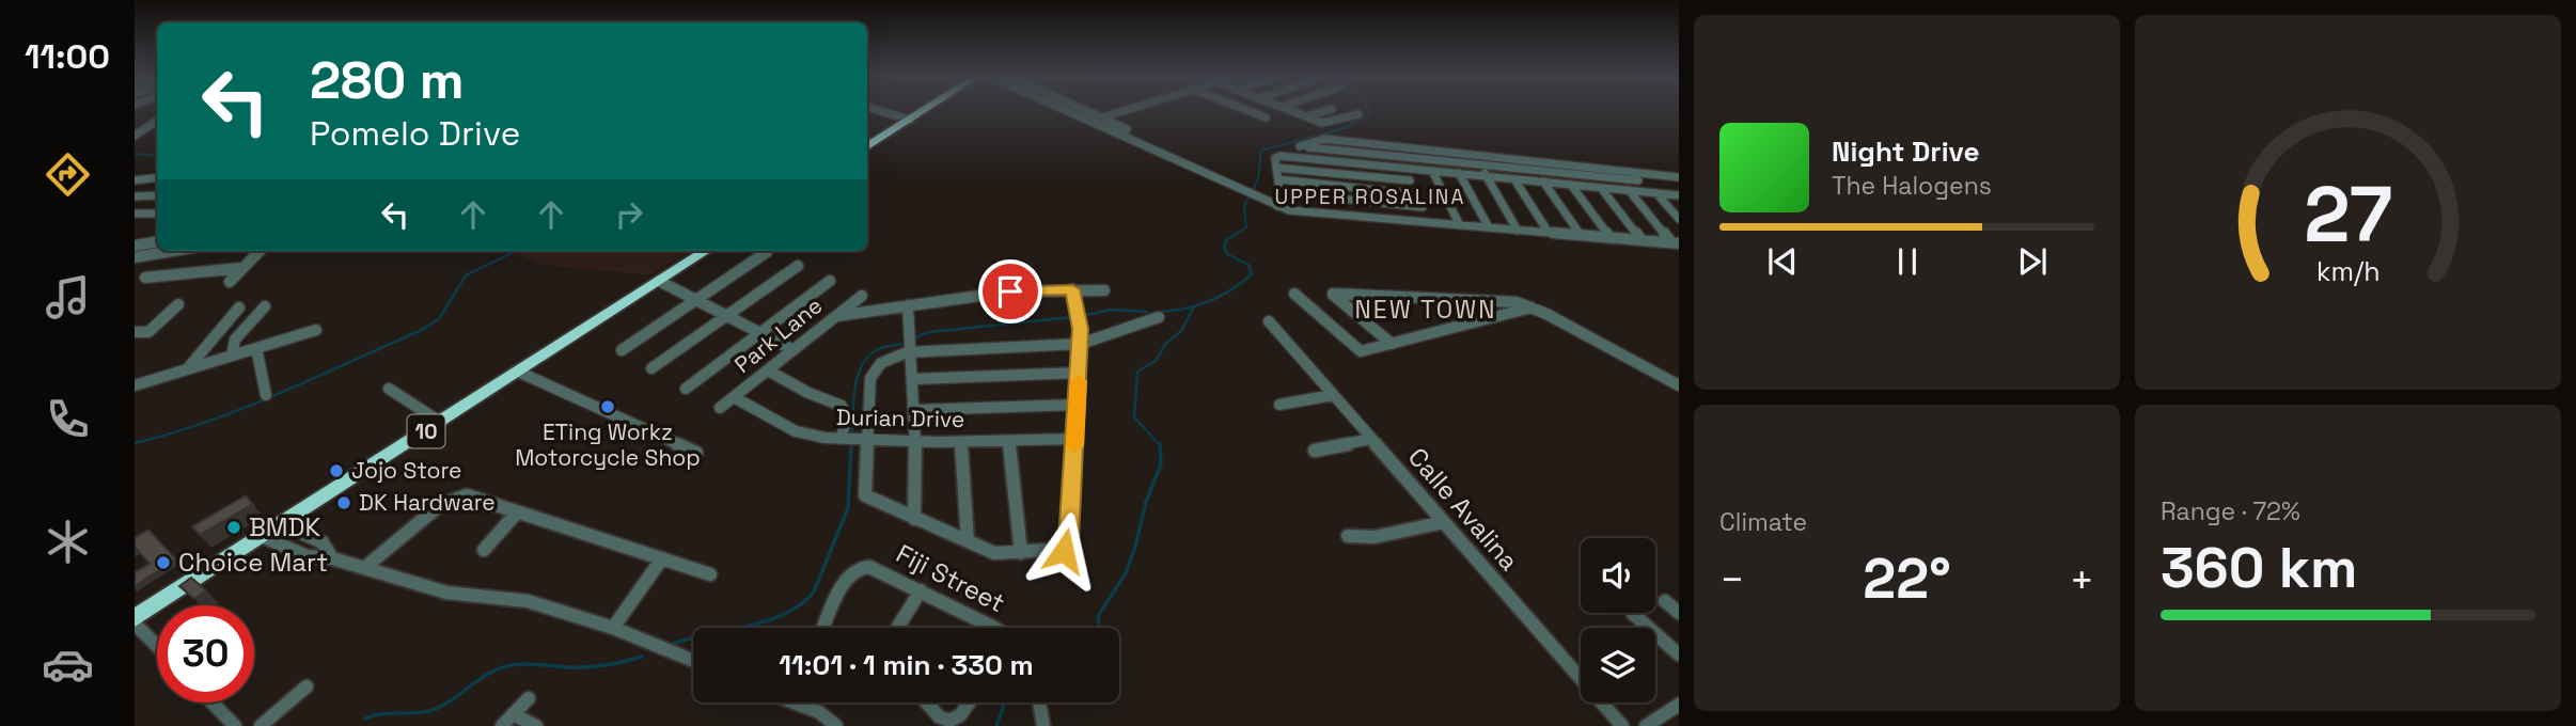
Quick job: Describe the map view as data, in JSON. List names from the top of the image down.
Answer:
{
  "streets": {
    "highway": ["10"],
    "street": [
      "Park Lane",
      "Durian Drive",
      "Calle Avalina",
      "Fiji Street"
    ]
  },
  "crossings": [
    ["Park Lane", "Durian Drive"]
  ],
  "districts": ["UPPER ROSALINA", "NEW TOWN"],
  "places": [
    "ETing Workz Motorcycle Shop",
    "Jojo Store",
    "DK Hardware",
    "BMDK",
    "Choice Mart"
  ],
  "page": {
    "tabs": "11:00",
    "turn": ["280 m", "Pomelo Drive"],
    "song": ["Night Drive", "The Halogens"],
    "tile": [
      "Climate",
      ["Range · 72%", "360 km"]
    ],
    "heat": ["−", "22°", "+"],
    "limit": "30",
    "trip": "11:01 · 1 min · 330 m",
    "gauge": ["27", "km/h"]
  }
}
